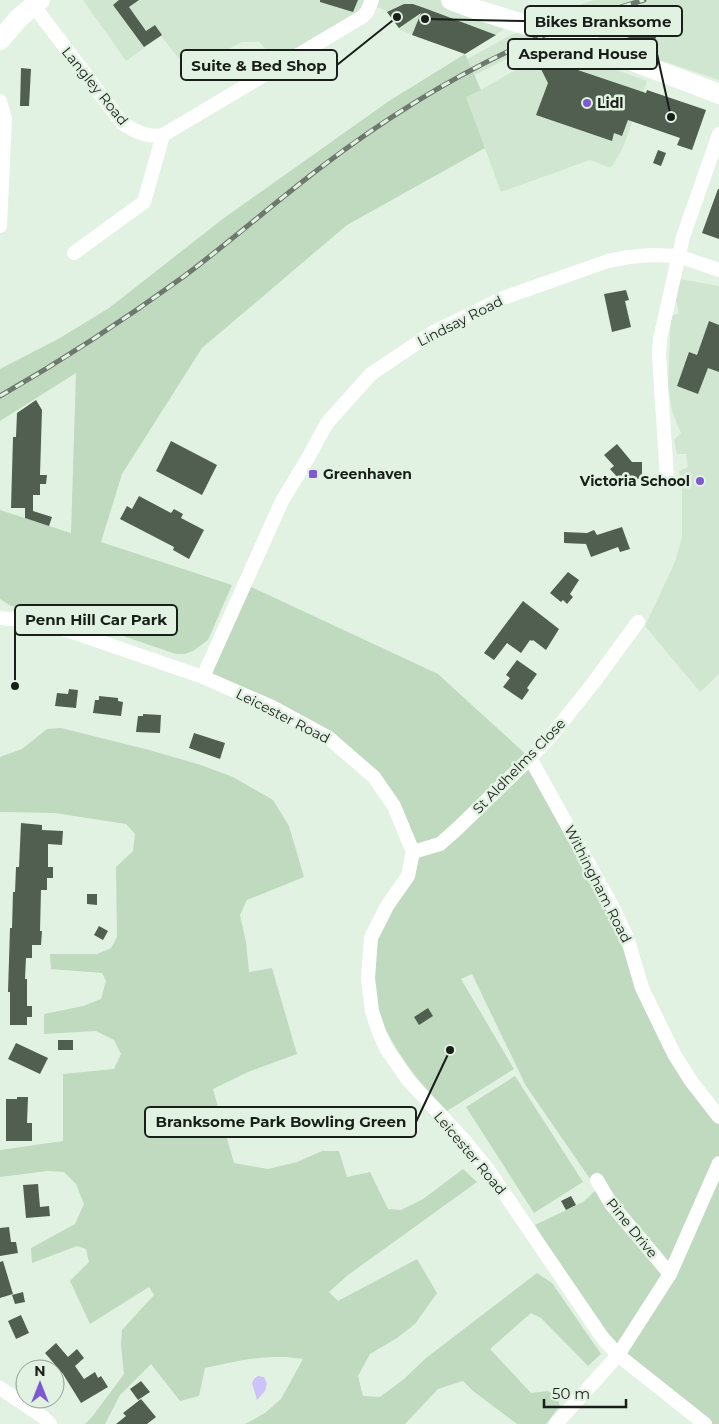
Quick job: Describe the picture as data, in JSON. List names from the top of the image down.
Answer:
{
  "streets": {
    "street": [
      "Langley Road",
      "Lindsay Road",
      "Leicester Road",
      "St Aldhelms Close",
      "Withingham Road",
      "Pine Drive"
    ]
  },
  "crossings": [
    ["Lindsay Road", "Leicester Road"],
    ["Leicester Road", "St Aldhelms Close"],
    ["St Aldhelms Close", "Withingham Road"]
  ],
  "places": {
    "other": [
      "Suite & Bed Shop",
      "Bikes Branksome",
      "Lidl",
      "Asperand House",
      "Victoria School",
      "Penn Hill Car Park",
      "Branksome Park Bowling Green"
    ],
    "transit": ["Greenhaven"]
  },
  "scale_bar": "50 m",
  "north": "top"
}
